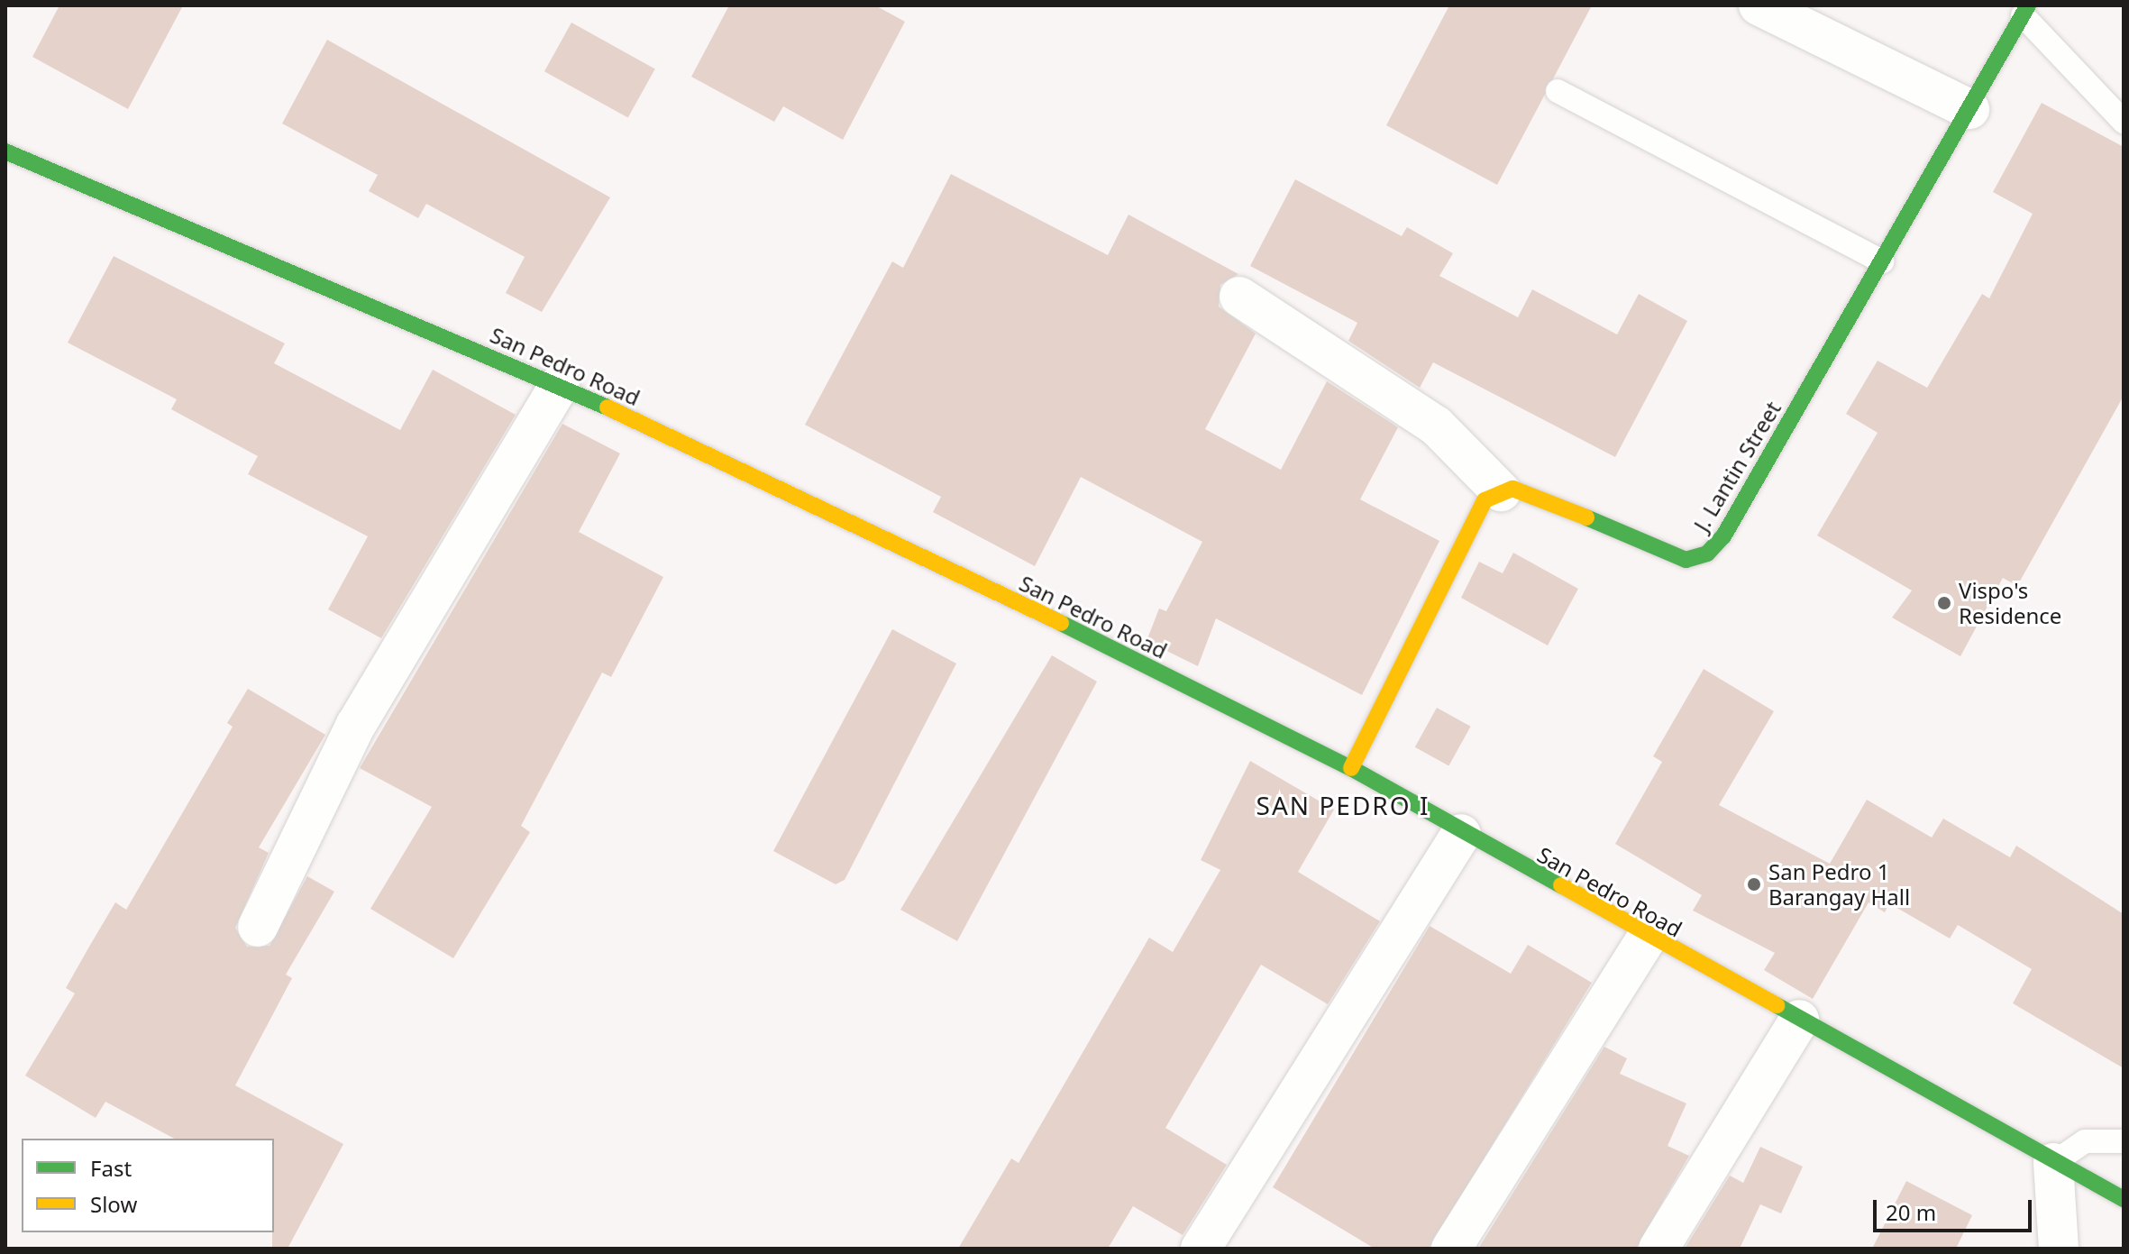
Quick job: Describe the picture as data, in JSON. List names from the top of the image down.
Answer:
{
  "streets": {
    "street": ["San Pedro Road", "J. Lantin Street"]
  },
  "districts": ["SAN PEDRO I"],
  "places": ["Vispo's Residence", "San Pedro 1 Barangay Hall"],
  "legend": ["Fast", "Slow"],
  "scale_bar": "20 m"
}
